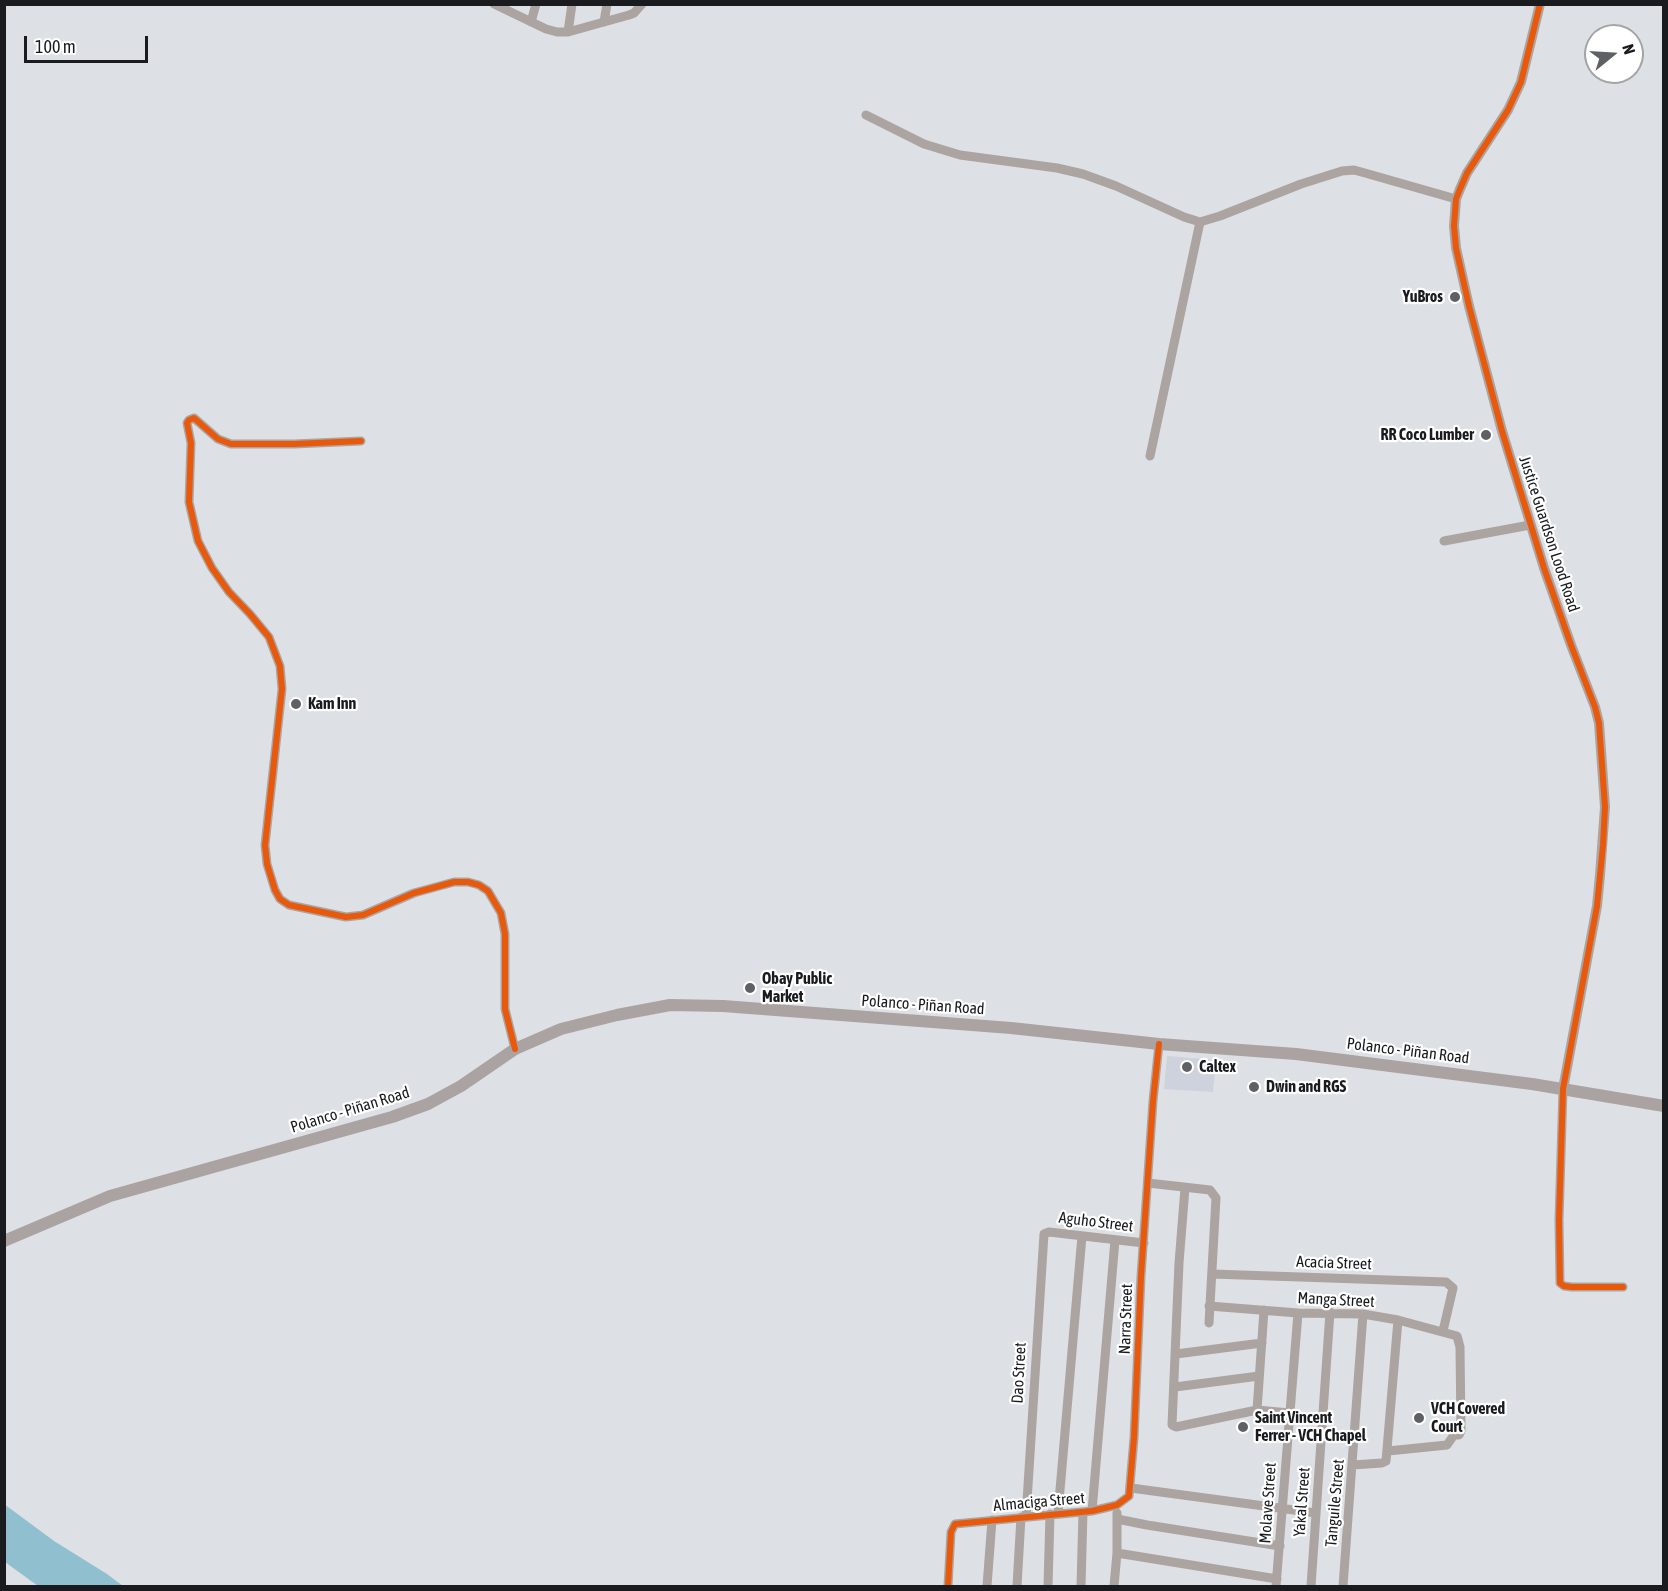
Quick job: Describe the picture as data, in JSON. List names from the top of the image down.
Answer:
{
  "streets": {
    "main road": ["Polanco - Piñan Road"],
    "street": [
      "Justice Guardson Lood Road",
      "Aguho Street",
      "Acacia Street",
      "Manga Street",
      "Narra Street",
      "Dao Street",
      "Almaciga Street",
      "Yakal Street",
      "Molave Street",
      "Tanguile Street"
    ]
  },
  "crossings": [
    ["Justice Guardson Lood Road", "Polanco - Piñan Road"],
    ["Polanco - Piñan Road", "Narra Street"],
    ["Aguho Street", "Narra Street"],
    ["Aguho Street", "Dao Street"],
    ["Acacia Street", "Manga Street"],
    ["Manga Street", "Yakal Street"],
    ["Manga Street", "Molave Street"],
    ["Manga Street", "Tanguile Street"],
    ["Narra Street", "Almaciga Street"],
    ["Dao Street", "Almaciga Street"]
  ],
  "places": [
    "YuBros",
    "RR Coco Lumber",
    "Kam Inn",
    "Obay Public Market",
    "Caltex",
    "Dwin and RGS",
    "VCH Covered Court",
    "Saint Vincent Ferrer - VCH Chapel"
  ],
  "scale_bar": "100 m",
  "north": "right"
}
